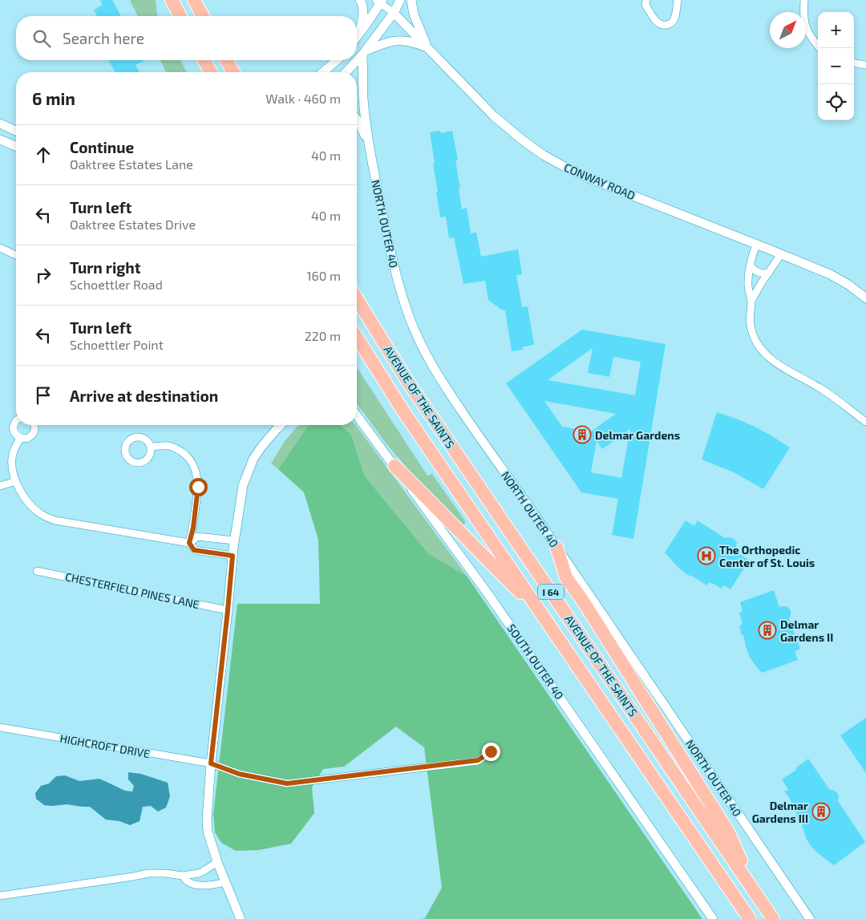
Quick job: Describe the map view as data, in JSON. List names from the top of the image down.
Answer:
{
  "streets": {
    "highway": ["AVENUE OF THE SAINTS", "I 64"],
    "street": [
      "CONWAY ROAD",
      "NORTH OUTER 40",
      "CHESTERFIELD PINES LANE",
      "SOUTH OUTER 40",
      "HIGHCROFT DRIVE"
    ]
  },
  "places": {
    "building": ["Delmar Gardens", "Delmar Gardens II", "Delmar Gardens III"],
    "hospital": ["The Orthopedic Center of St. Louis"]
  },
  "north": "top right",
  "page": {
    "map_buttons": ["+", "−"],
    "search": "Search here",
    "heading": ["6 min", "Walk · 460 m"],
    "list": [
      ["Continue", "Oaktree Estates Lane", "40 m"],
      ["Turn left", "Oaktree Estates Drive", "40 m"],
      ["Turn right", "Schoettler Road", "160 m"],
      ["Turn left", "Schoettler Point", "220 m"],
      "Arrive at destination"
    ]
  }
}
